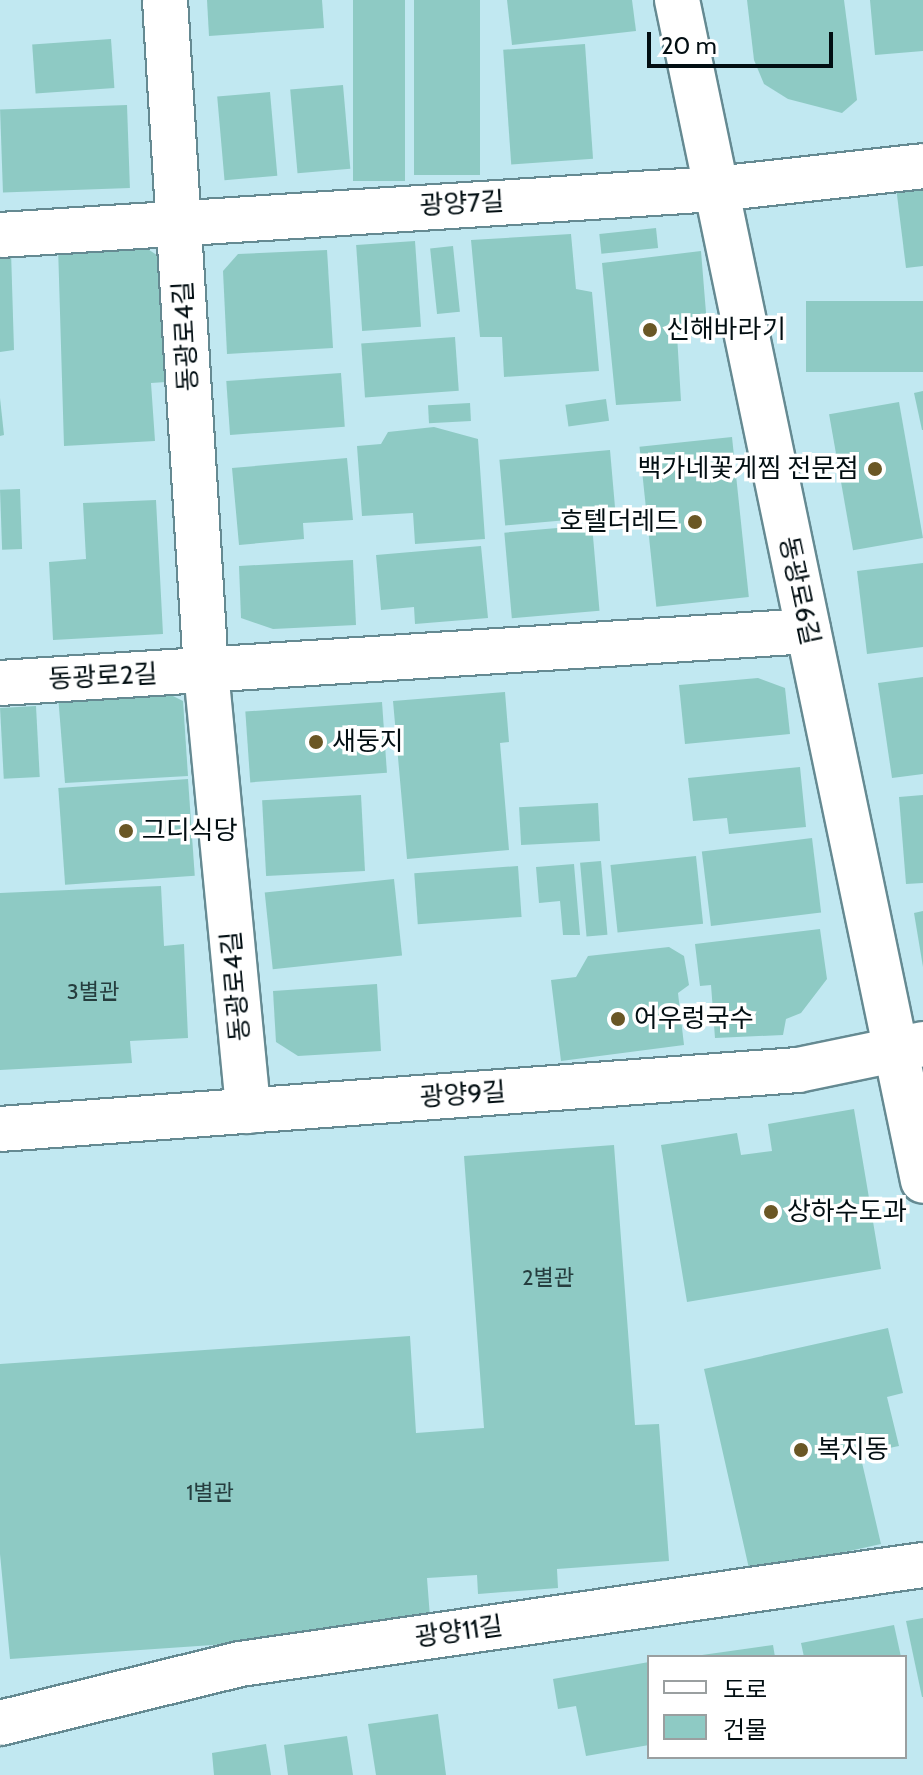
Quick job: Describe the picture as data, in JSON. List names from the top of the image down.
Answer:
{
  "streets": {
    "street": [
      "광양7길",
      "동광로4길",
      "동광로6길",
      "동광로2길",
      "광양9길",
      "광양11길"
    ]
  },
  "crossings": [
    ["광양7길", "동광로4길"],
    ["광양7길", "동광로6길"],
    ["동광로4길", "동광로2길"],
    ["동광로4길", "광양9길"],
    ["동광로6길", "광양9길"]
  ],
  "places": [
    "신해바라기",
    "백가네꽃게찜 전문점",
    "호텔더레드",
    "새둥지",
    "그디식당",
    "어우렁국수",
    "상하수도과",
    "복지동"
  ],
  "house_numbers": ["3별관", "2별관", "1별관"],
  "legend": ["도로", "건물"],
  "scale_bar": "20 m"
}
